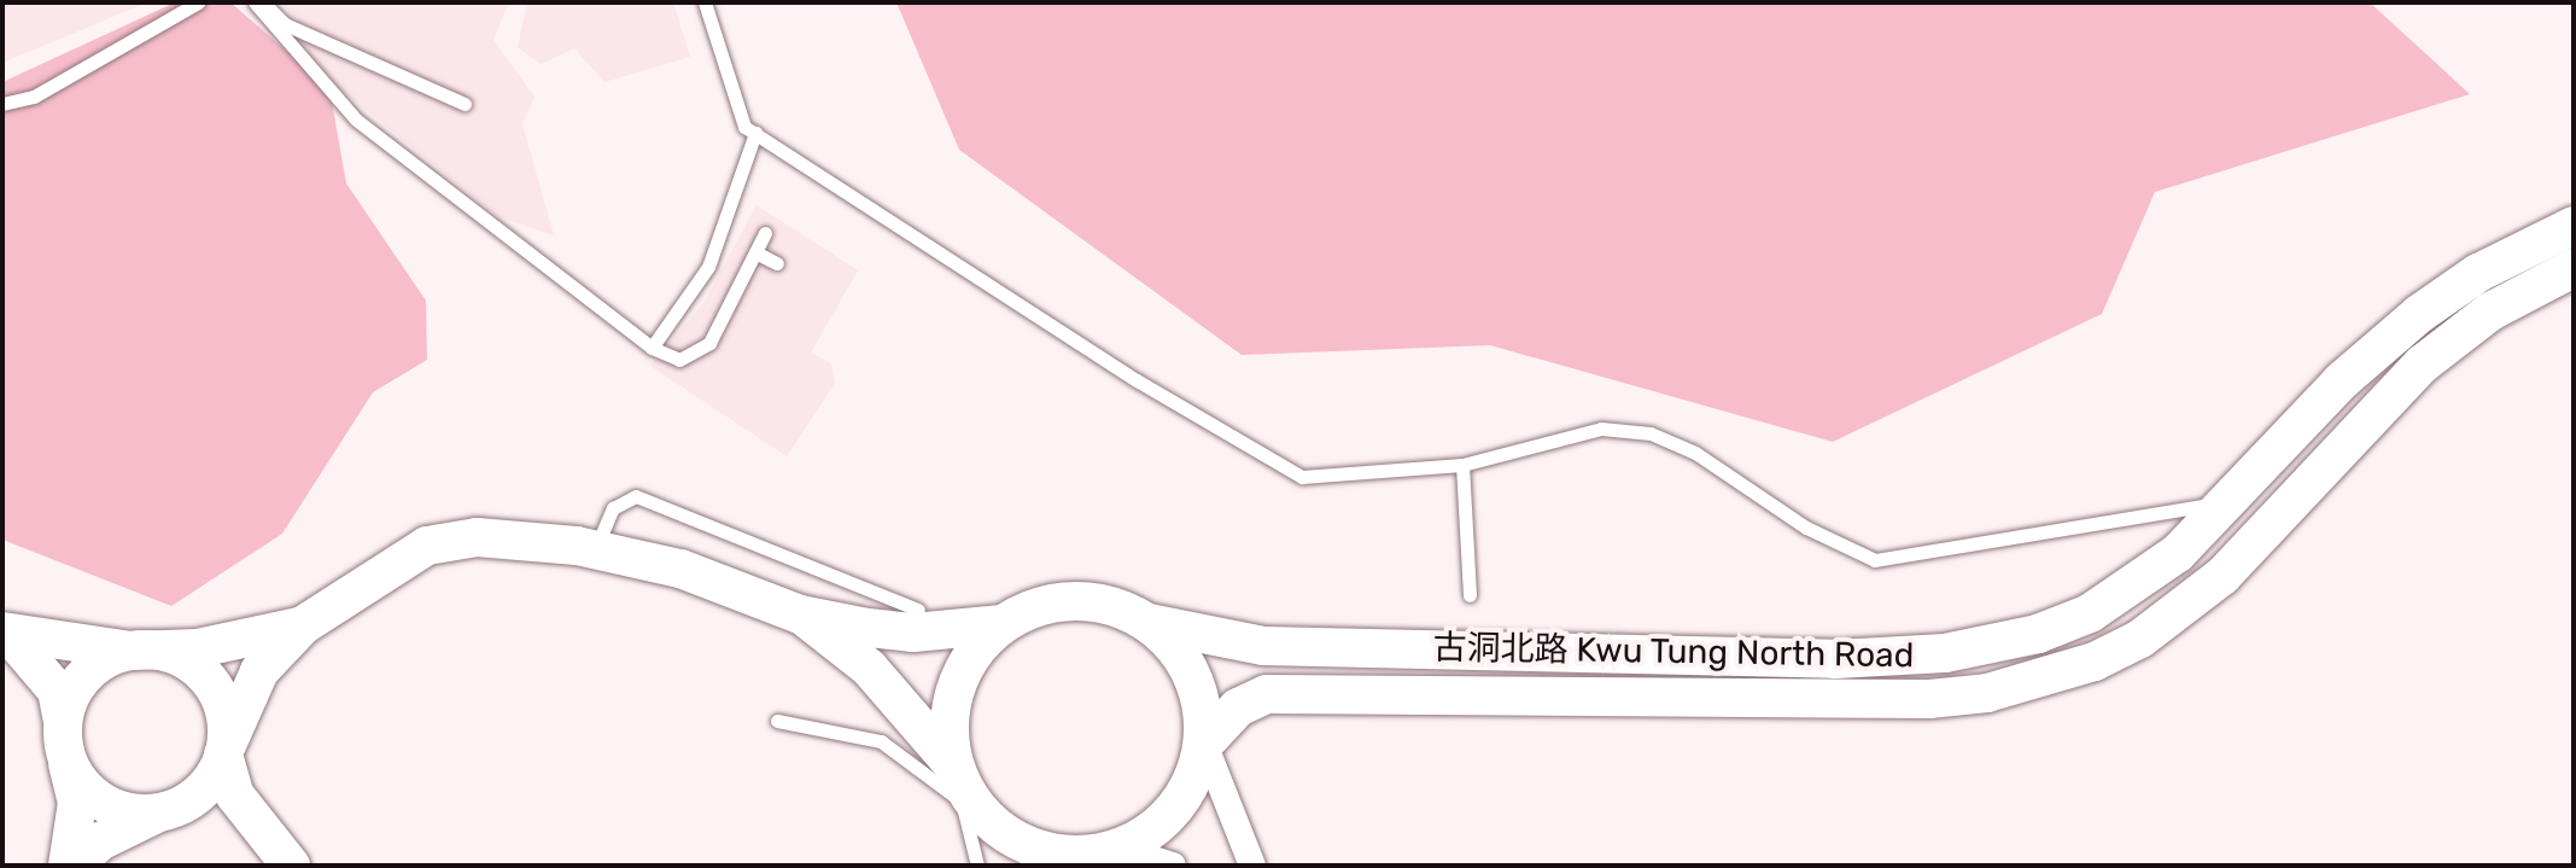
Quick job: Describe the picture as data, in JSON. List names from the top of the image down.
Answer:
{
  "streets": {
    "main road": ["古洞北路 Kwu Tung North Road"]
  }
}
